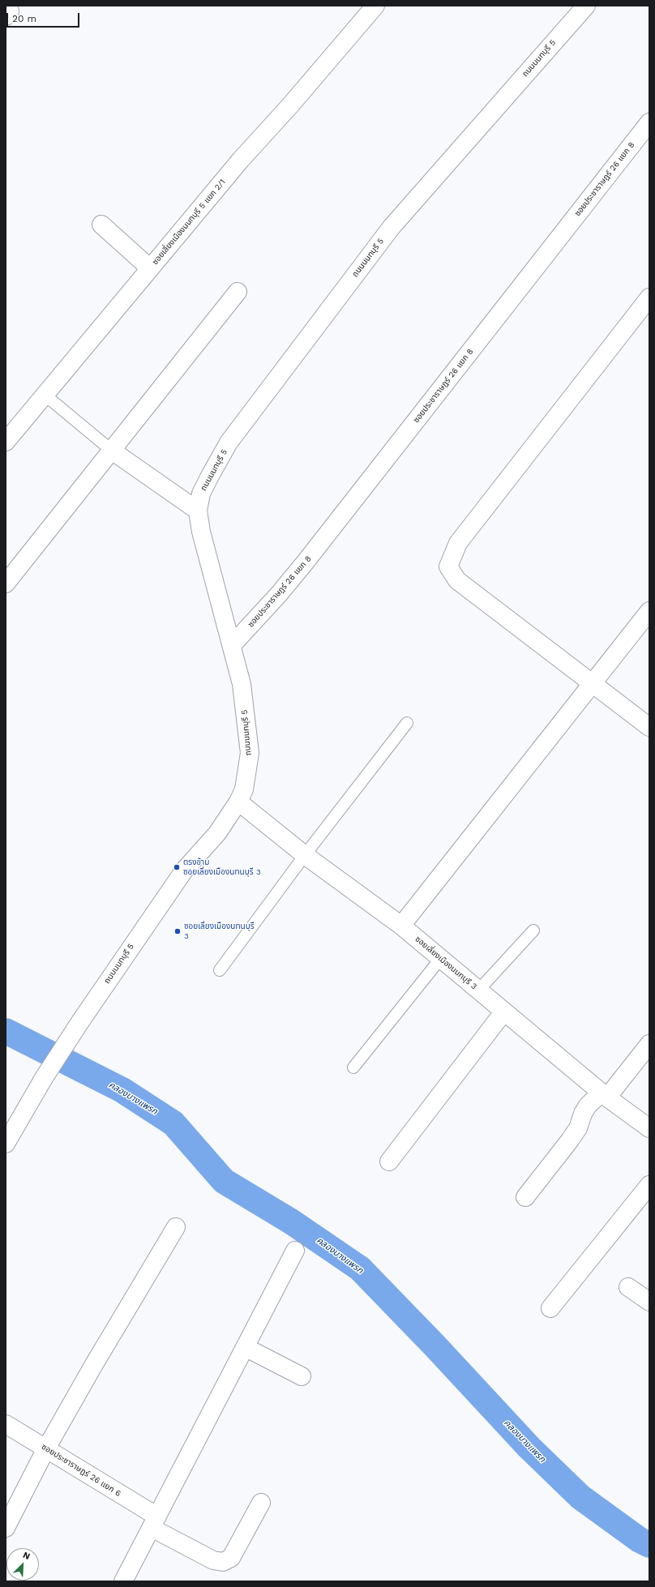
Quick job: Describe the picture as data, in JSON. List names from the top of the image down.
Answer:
{
  "streets": {
    "street": [
      "ถนนนนทบุรี 5",
      "ซอยประชาราษฎร์ 26 แยก 8",
      "ซอยเลี่ยงเมืองนนทบุรี 5 แยก 2/1",
      "ซอยเลี่ยงเมืองนนทบุรี 3",
      "ซอยประชาราษฎร์ 26 แยก 6"
    ]
  },
  "crossings": [
    ["ถนนนนทบุรี 5", "ซอยประชาราษฎร์ 26 แยก 8"],
    ["ถนนนนทบุรี 5", "ซอยเลี่ยงเมืองนนทบุรี 3"]
  ],
  "water": ["คลองบางแพรก"],
  "places": ["ตรงข้าม ซอยเลี่ยงเมืองนทนบุรี 3", "ซอยเลี่ยงเมืองนทนบุรี 3"],
  "scale_bar": "20 m",
  "north": "top right"
}
